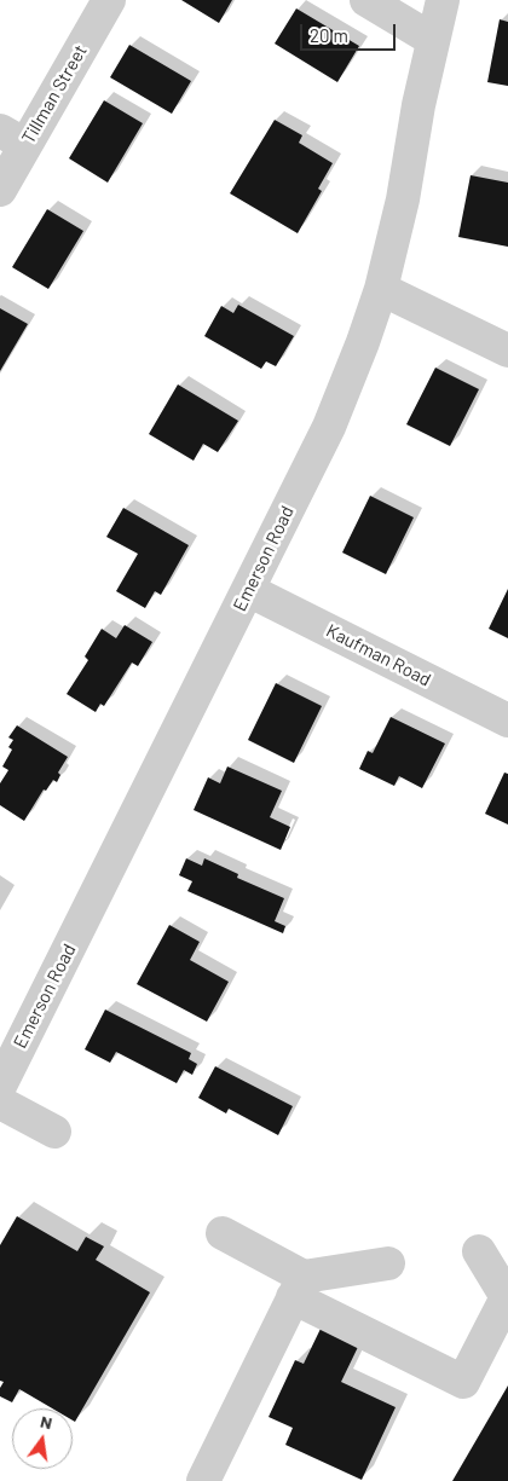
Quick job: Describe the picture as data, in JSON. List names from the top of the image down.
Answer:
{
  "streets": {
    "street": ["Tillman Street", "Emerson Road", "Kaufman Road"]
  },
  "crossings": [
    ["Emerson Road", "Kaufman Road"]
  ],
  "scale_bar": "20 m",
  "north": "top"
}
